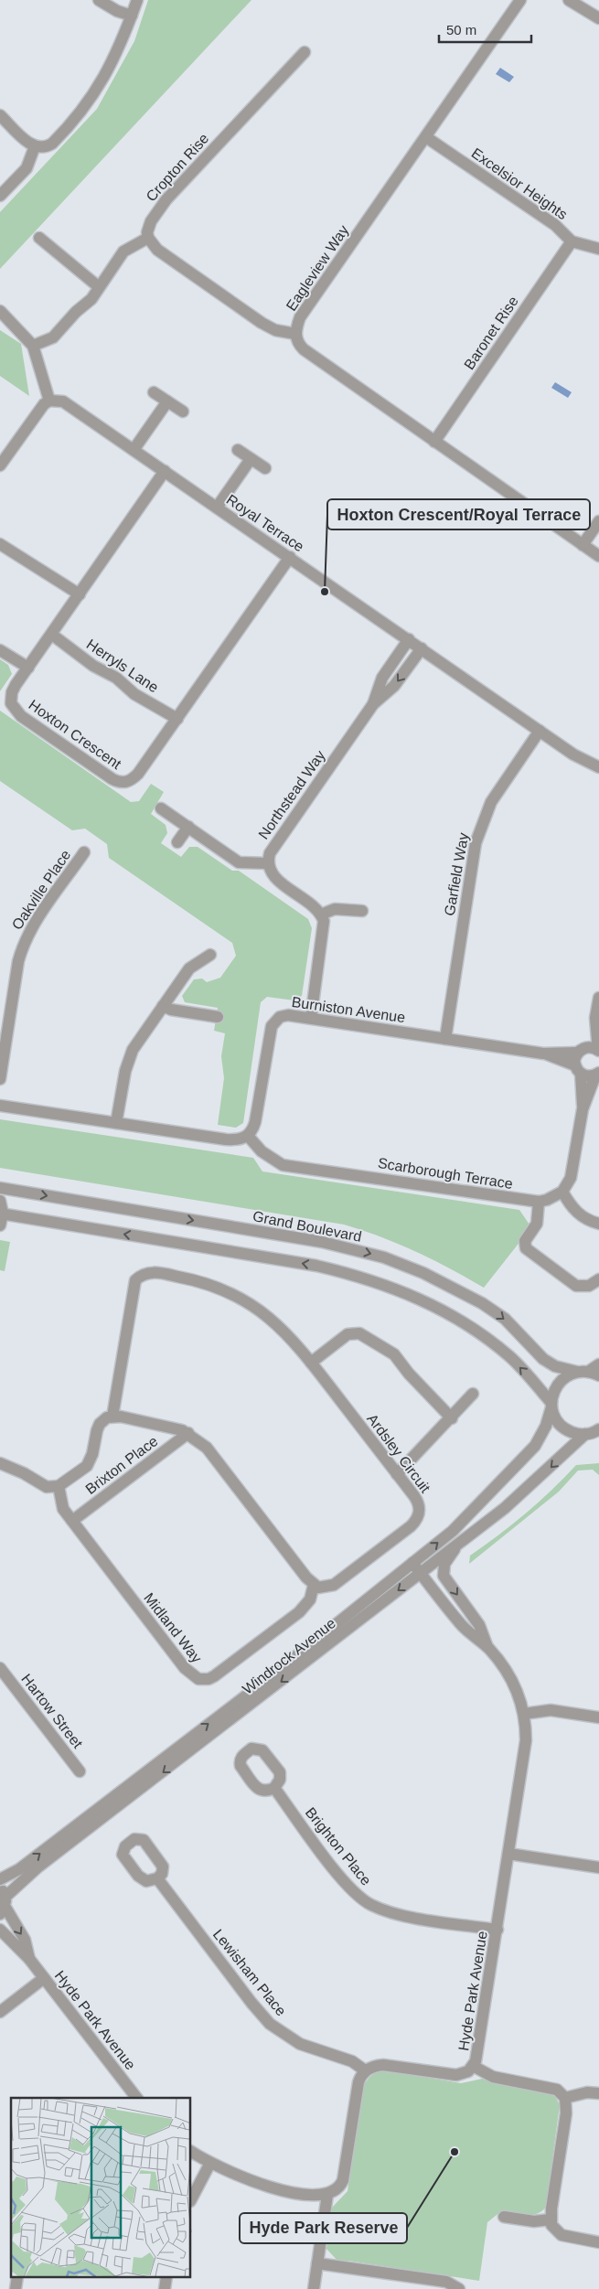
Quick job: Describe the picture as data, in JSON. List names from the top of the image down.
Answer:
{
  "streets": {
    "street": [
      "Cropton Rise",
      "Excelsior Heights",
      "Eagleview Way",
      "Baronet Rise",
      "Royal Terrace",
      "Herryls Lane",
      "Hoxton Crescent",
      "Northstead Way",
      "Garfield Way",
      "Oakville Place",
      "Burniston Avenue",
      "Scarborough Terrace",
      "Grand Boulevard",
      "Ardsley Circuit",
      "Brixton Place",
      "Midland Way",
      "Windrock Avenue",
      "Hartow Street",
      "Brighton Place",
      "Lewisham Place",
      "Hyde Park Avenue"
    ]
  },
  "crossings": [
    ["Excelsior Heights", "Eagleview Way"],
    ["Excelsior Heights", "Baronet Rise"],
    ["Eagleview Way", "Baronet Rise"],
    ["Royal Terrace", "Hoxton Crescent"],
    ["Royal Terrace", "Northstead Way"],
    ["Royal Terrace", "Garfield Way"],
    ["Herryls Lane", "Hoxton Crescent"],
    ["Garfield Way", "Burniston Avenue"],
    ["Burniston Avenue", "Scarborough Terrace"],
    ["Grand Boulevard", "Windrock Avenue"],
    ["Ardsley Circuit", "Midland Way"],
    ["Brixton Place", "Midland Way"],
    ["Windrock Avenue", "Hyde Park Avenue"],
    ["Brighton Place", "Hyde Park Avenue"],
    ["Lewisham Place", "Hyde Park Avenue"]
  ],
  "places": ["Hoxton Crescent/Royal Terrace", "Hyde Park Reserve"],
  "scale_bar": "50 m"
}
